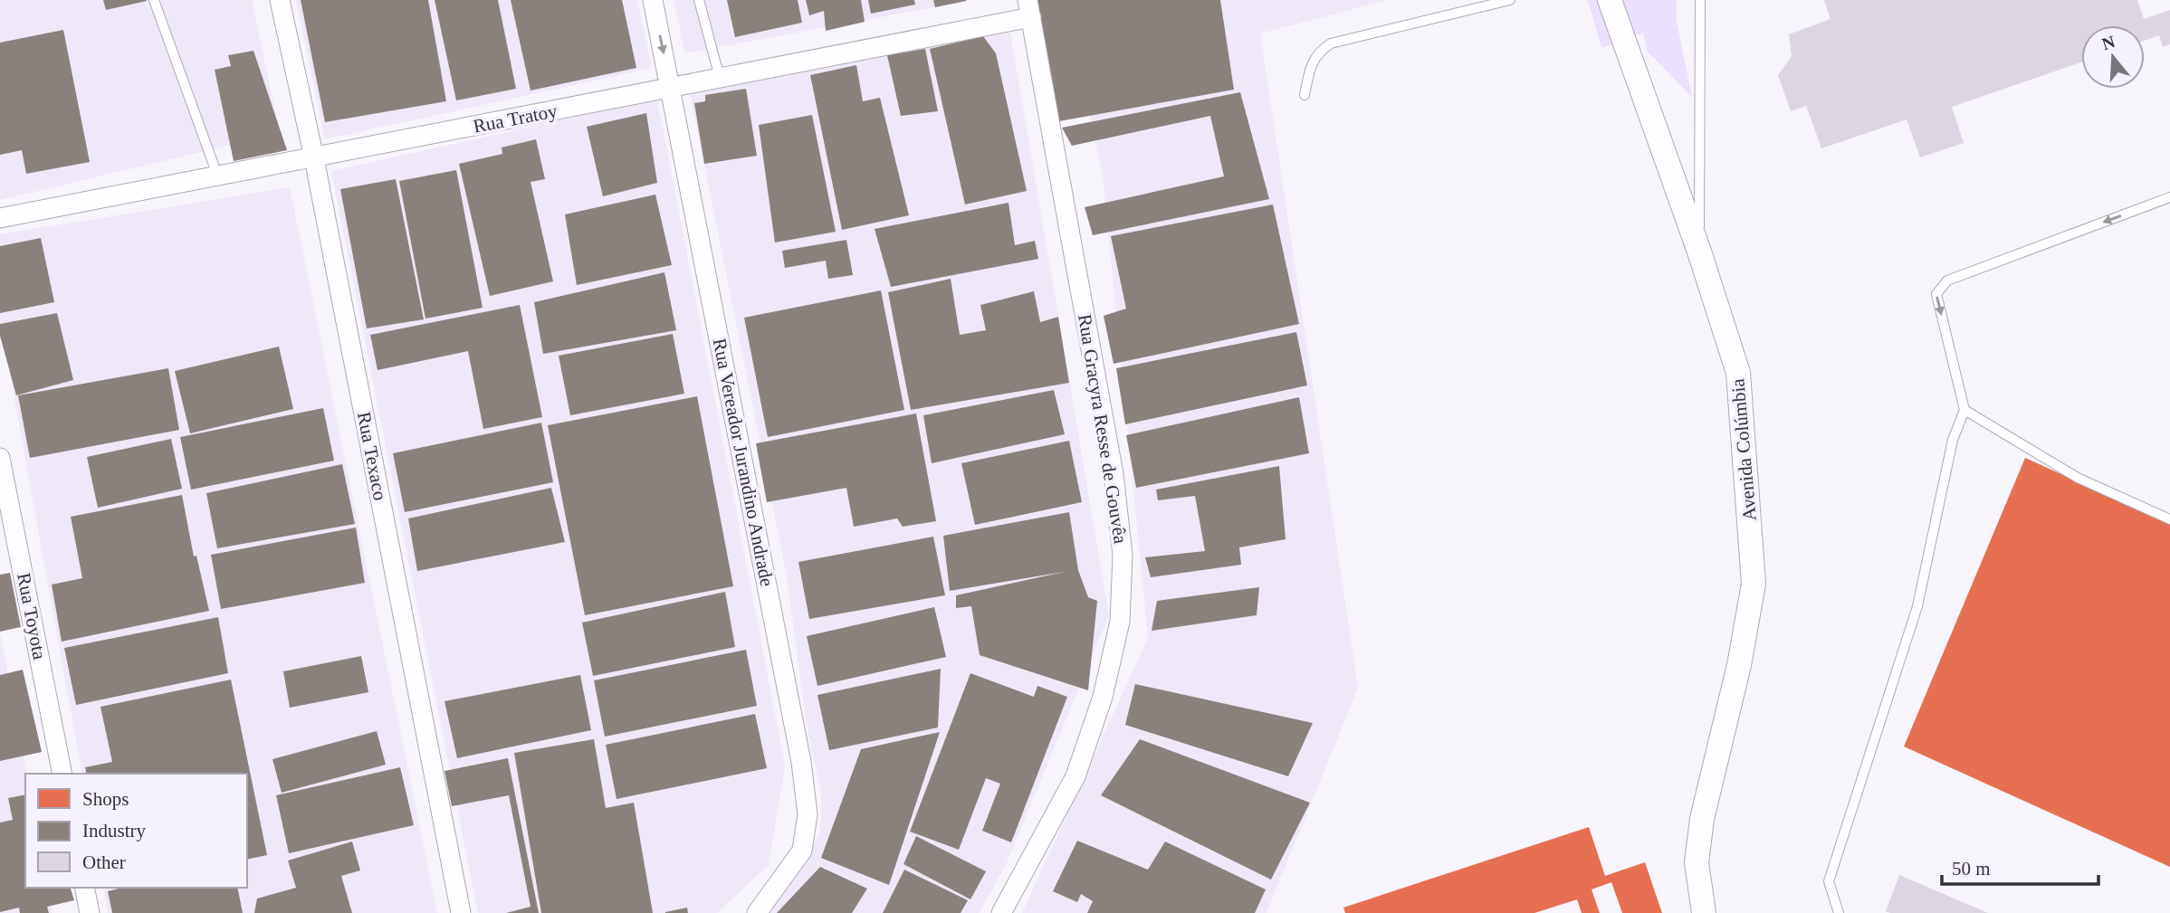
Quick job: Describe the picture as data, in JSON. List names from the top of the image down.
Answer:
{
  "streets": {
    "street": [
      "Rua Tratoy",
      "Rua Gracyra Resse de Gouvêa",
      "Avenida Colúmbia",
      "Rua Texaco",
      "Rua Vereador Jurandino Andrade",
      "Rua Toyota"
    ]
  },
  "crossings": [
    ["Rua Tratoy", "Rua Gracyra Resse de Gouvêa"],
    ["Rua Tratoy", "Rua Texaco"],
    ["Rua Tratoy", "Rua Vereador Jurandino Andrade"]
  ],
  "legend": ["Shops", "Industry", "Other"],
  "scale_bar": "50 m",
  "north": "top"
}
